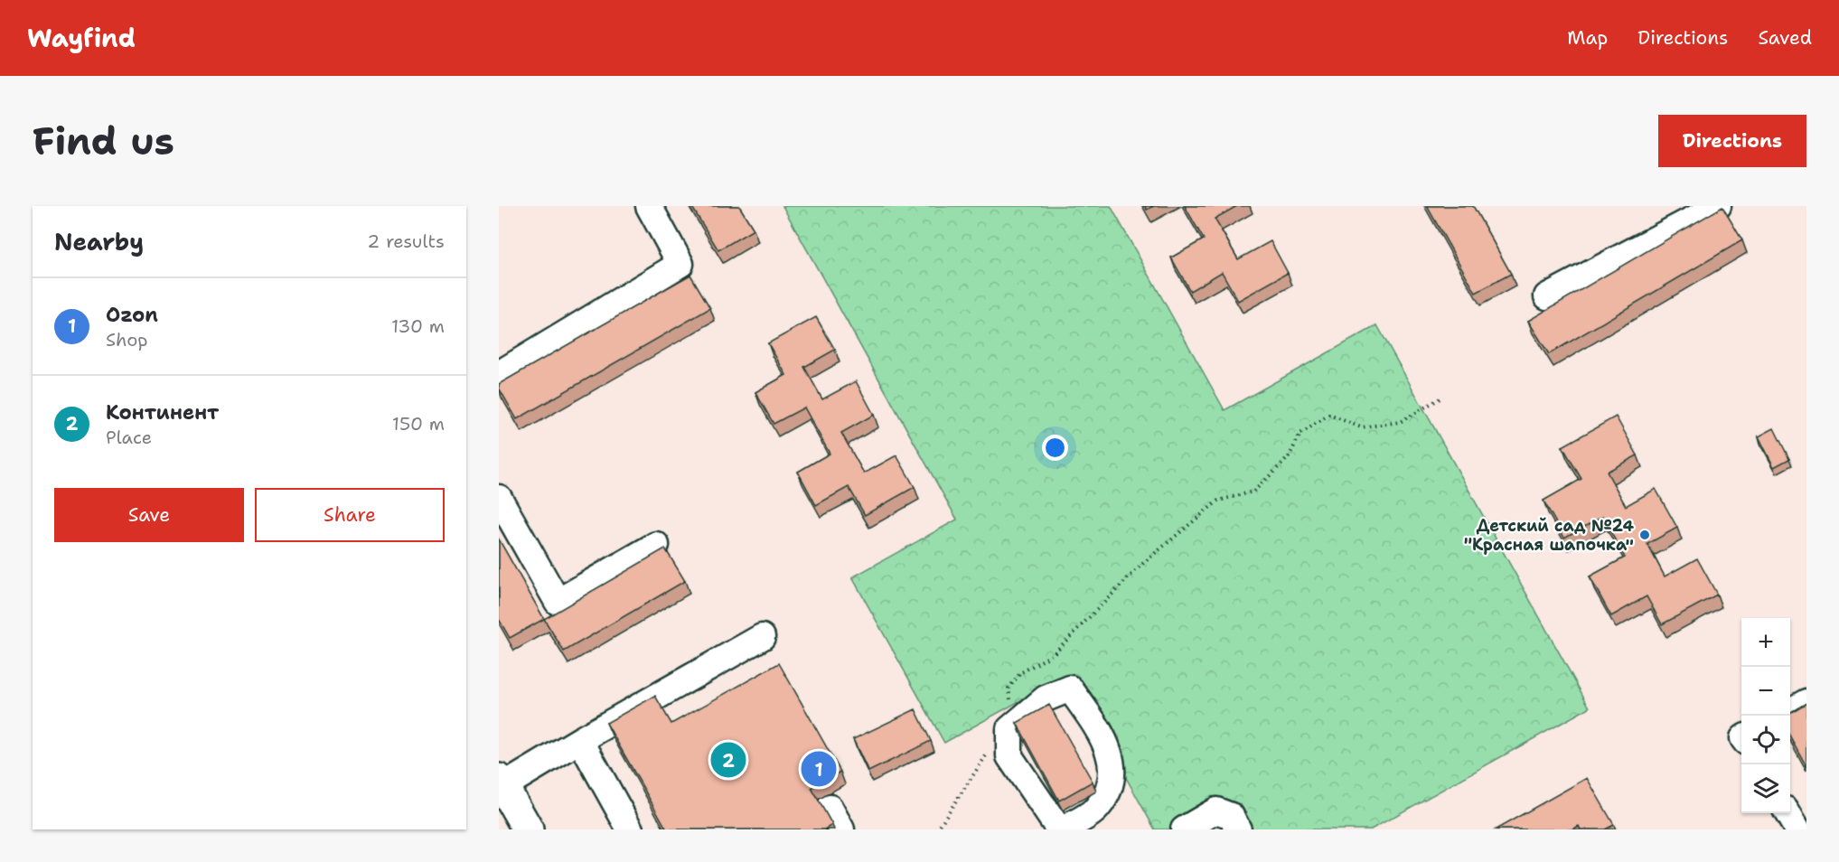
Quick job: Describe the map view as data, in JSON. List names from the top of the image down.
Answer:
{
  "places": ["Детский сад №24 \"Красная шапочка\""],
  "page": {
    "header": "Wayfind",
    "nav": ["Map", "Directions", "Saved"],
    "buttons": [
      "Directions",
      ["Save", "Share"]
    ],
    "title": "Find us",
    "heading": ["Nearby", "2 results"],
    "list": [
      {
        "mark": "1",
        "name": "Ozon",
        "note": "Shop",
        "value": "130 m"
      },
      {
        "mark": "2",
        "name": "Континент",
        "note": "Place",
        "value": "150 m"
      }
    ],
    "map_buttons": ["+", "−"],
    "pins": ["2", "1"]
  }
}
